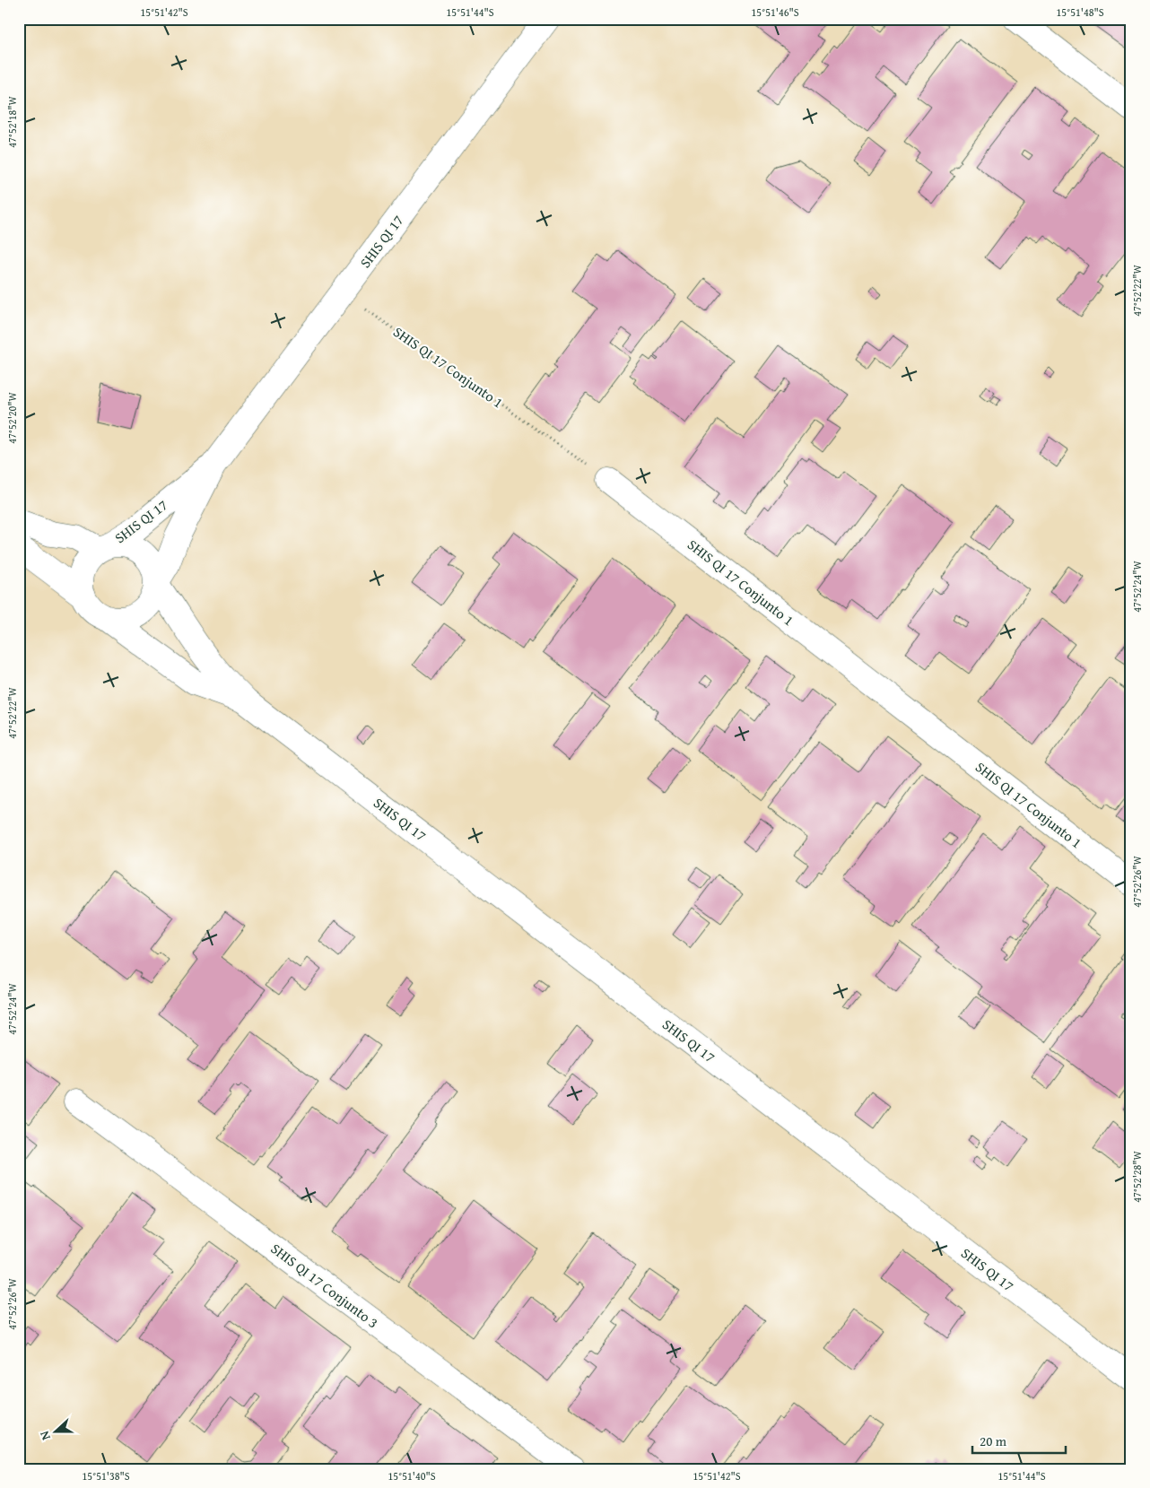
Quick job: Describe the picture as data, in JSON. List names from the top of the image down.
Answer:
{
  "streets": {
    "street": ["SHIS QI 17", "SHIS QI 17 Conjunto 1", "SHIS QI 17 Conjunto 3"]
  },
  "crossings": [
    ["SHIS QI 17", "SHIS QI 17 Conjunto 1"]
  ],
  "scale_bar": "20 m",
  "north": "left",
  "coordinates": [
    "15°51'42\"S",
    "15°51'44\"S",
    "15°51'46\"S",
    "15°51'48\"S",
    "47°52'18\"W",
    "47°52'22\"W",
    "47°52'20\"W",
    "47°52'24\"W",
    "47°52'26\"W",
    "47°52'28\"W",
    "15°51'38\"S",
    "15°51'40\"S"
  ]
}
